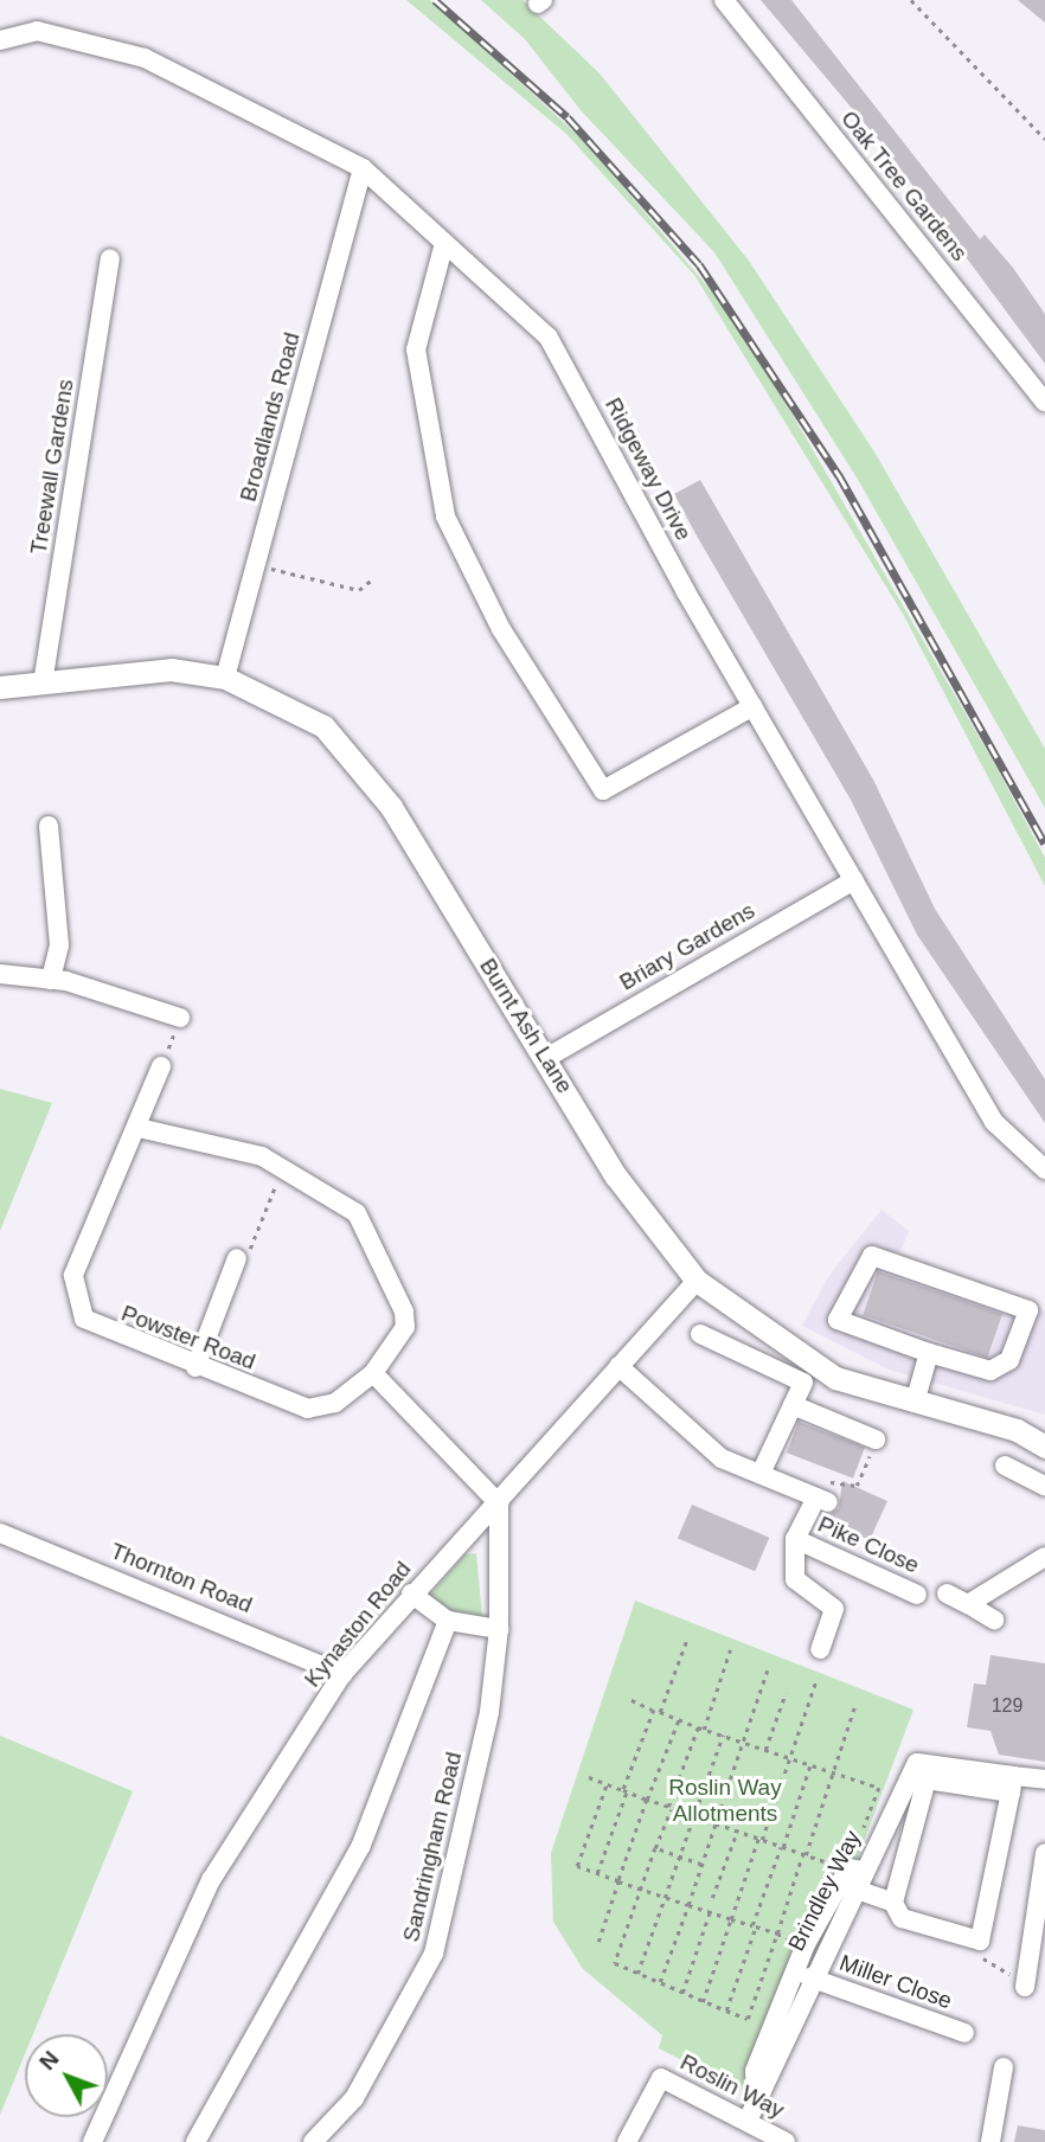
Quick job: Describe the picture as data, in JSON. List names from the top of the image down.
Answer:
{
  "streets": {
    "main road": ["Burnt Ash Lane"],
    "street": [
      "Oak Tree Gardens",
      "Broadlands Road",
      "Treewall Gardens",
      "Ridgeway Drive",
      "Briary Gardens",
      "Powster Road",
      "Pike Close",
      "Thornton Road",
      "Kynaston Road",
      "Sandringham Road",
      "Brindley Way",
      "Miller Close",
      "Roslin Way"
    ]
  },
  "crossings": [
    ["Broadlands Road", "Ridgeway Drive"],
    ["Broadlands Road", "Burnt Ash Lane"],
    ["Treewall Gardens", "Burnt Ash Lane"],
    ["Ridgeway Drive", "Briary Gardens"],
    ["Briary Gardens", "Burnt Ash Lane"],
    ["Burnt Ash Lane", "Kynaston Road"],
    ["Pike Close", "Kynaston Road"],
    ["Thornton Road", "Kynaston Road"],
    ["Kynaston Road", "Sandringham Road"],
    ["Brindley Way", "Miller Close"],
    ["Brindley Way", "Roslin Way"]
  ],
  "parks": ["Roslin Way Allotments"],
  "house_numbers": ["129"],
  "north": "top left"
}
